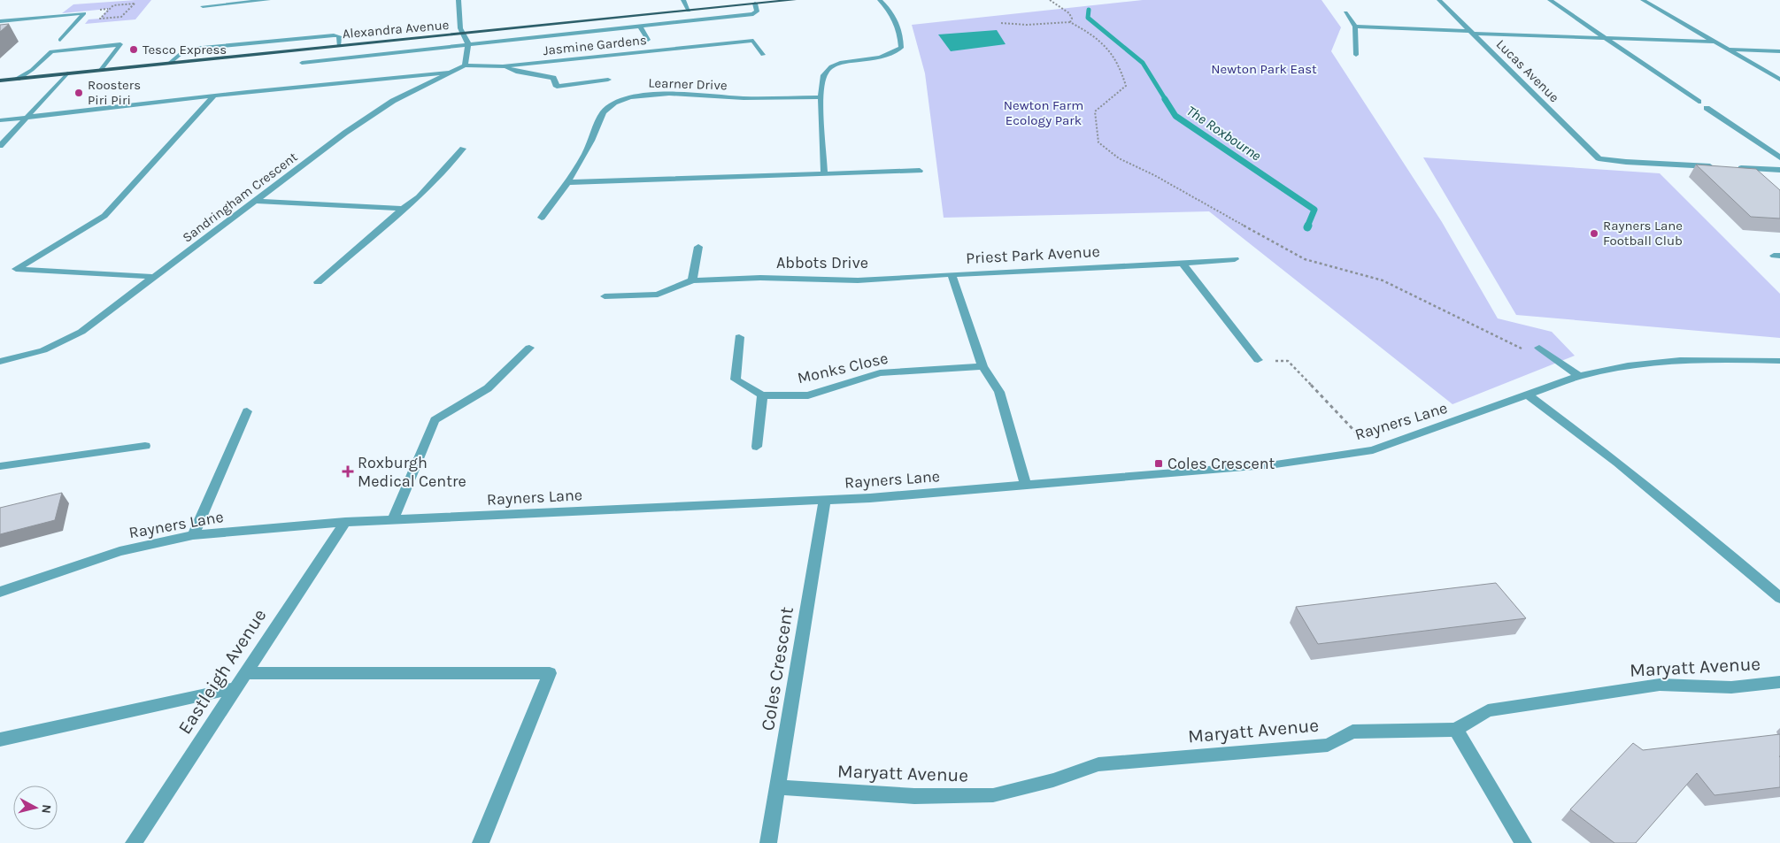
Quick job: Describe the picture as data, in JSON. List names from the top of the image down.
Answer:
{
  "streets": {
    "main road": ["Alexandra Avenue"],
    "street": [
      "Jasmine Gardens",
      "Lucas Avenue",
      "Learner Drive",
      "Sandringham Crescent",
      "Priest Park Avenue",
      "Abbots Drive",
      "Monks Close",
      "Rayners Lane",
      "Maryatt Avenue",
      "Coles Crescent",
      "Eastleigh Avenue"
    ]
  },
  "crossings": [
    ["Jasmine Gardens", "Sandringham Crescent"],
    ["Priest Park Avenue", "Abbots Drive"],
    ["Priest Park Avenue", "Monks Close"],
    ["Priest Park Avenue", "Rayners Lane"],
    ["Rayners Lane", "Coles Crescent"],
    ["Rayners Lane", "Eastleigh Avenue"],
    ["Maryatt Avenue", "Coles Crescent"]
  ],
  "water": ["The Roxbourne"],
  "parks": ["Newton Park East", "Newton Farm Ecology Park"],
  "places": {
    "other": ["Tesco Express", "Roosters Piri Piri", "Rayners Lane Football Club"],
    "transit": ["Coles Crescent"],
    "health": ["Roxburgh Medical Centre"]
  },
  "north": "right"
}
